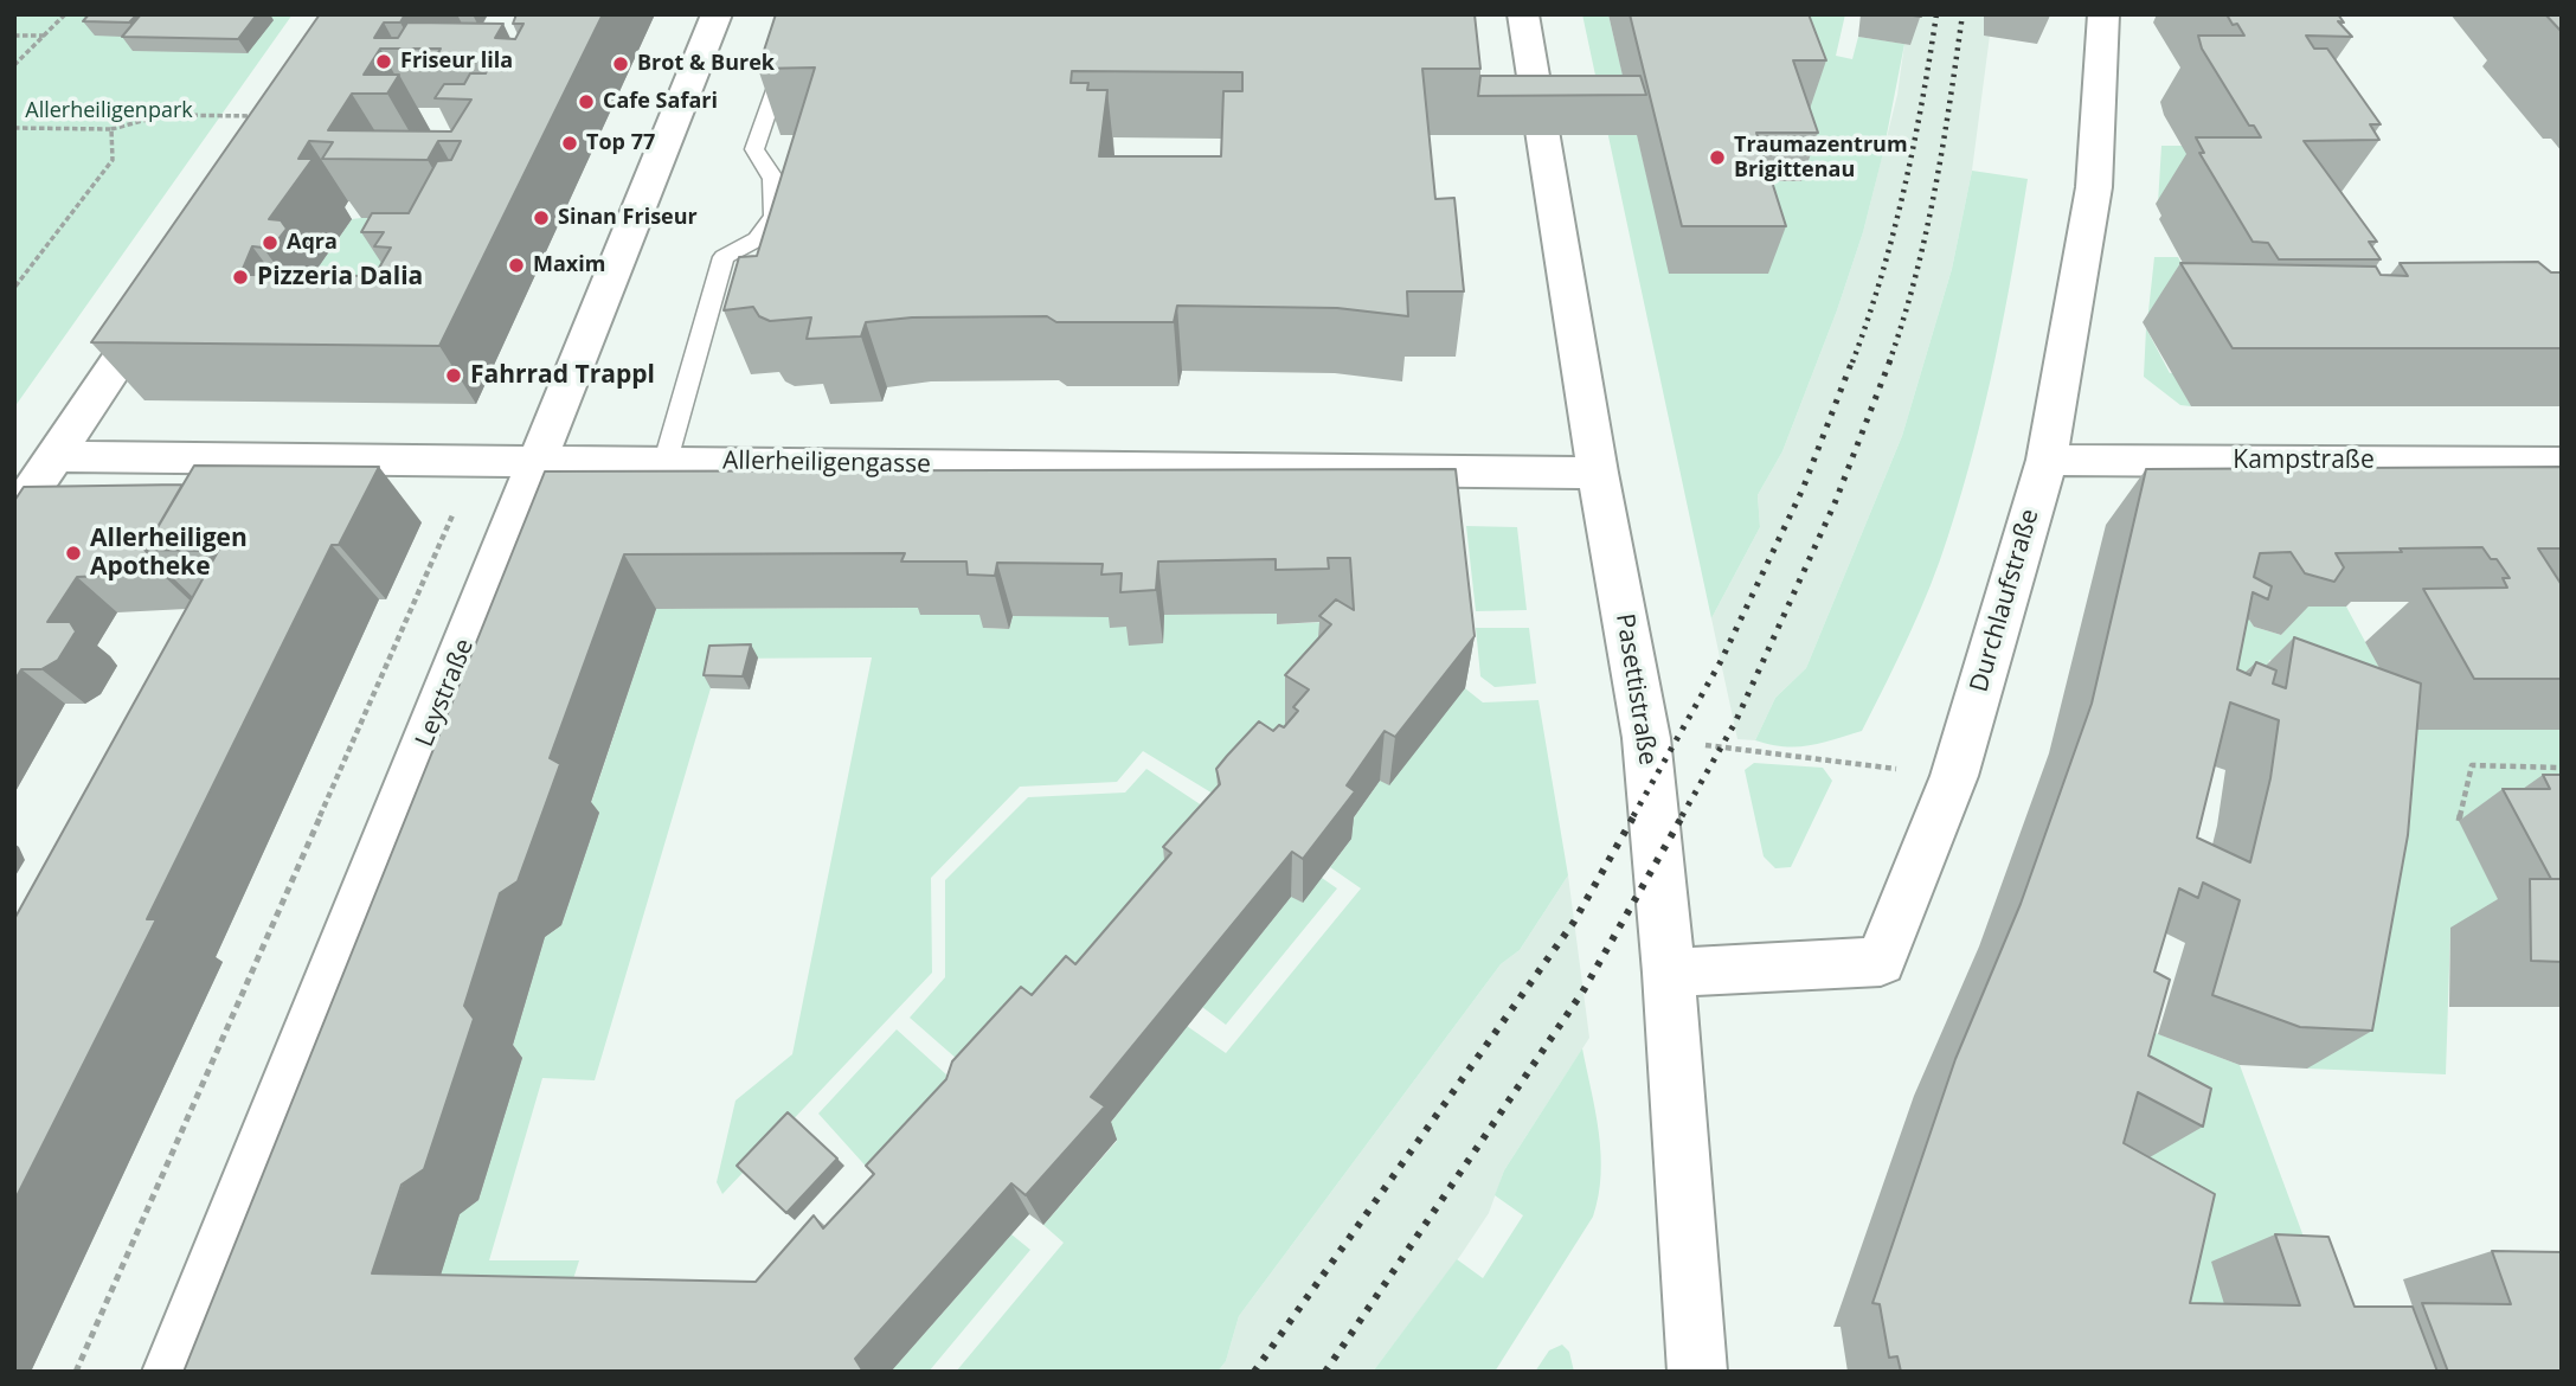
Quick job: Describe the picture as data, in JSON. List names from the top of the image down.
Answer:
{
  "streets": {
    "street": [
      "Kampstraße",
      "Allerheiligengasse",
      "Durchlaufstraße",
      "Pasettistraße",
      "Leystraße"
    ]
  },
  "crossings": [
    ["Kampstraße", "Durchlaufstraße"],
    ["Allerheiligengasse", "Pasettistraße"],
    ["Allerheiligengasse", "Leystraße"],
    ["Durchlaufstraße", "Pasettistraße"]
  ],
  "parks": ["Allerheiligenpark"],
  "places": [
    "Friseur lila",
    "Brot & Burek",
    "Cafe Safari",
    "Top 77",
    "Traumazentrum Brigittenau",
    "Sinan Friseur",
    "Aqra",
    "Maxim",
    "Pizzeria Dalia",
    "Fahrrad Trappl",
    "Allerheiligen Apotheke"
  ]
}
